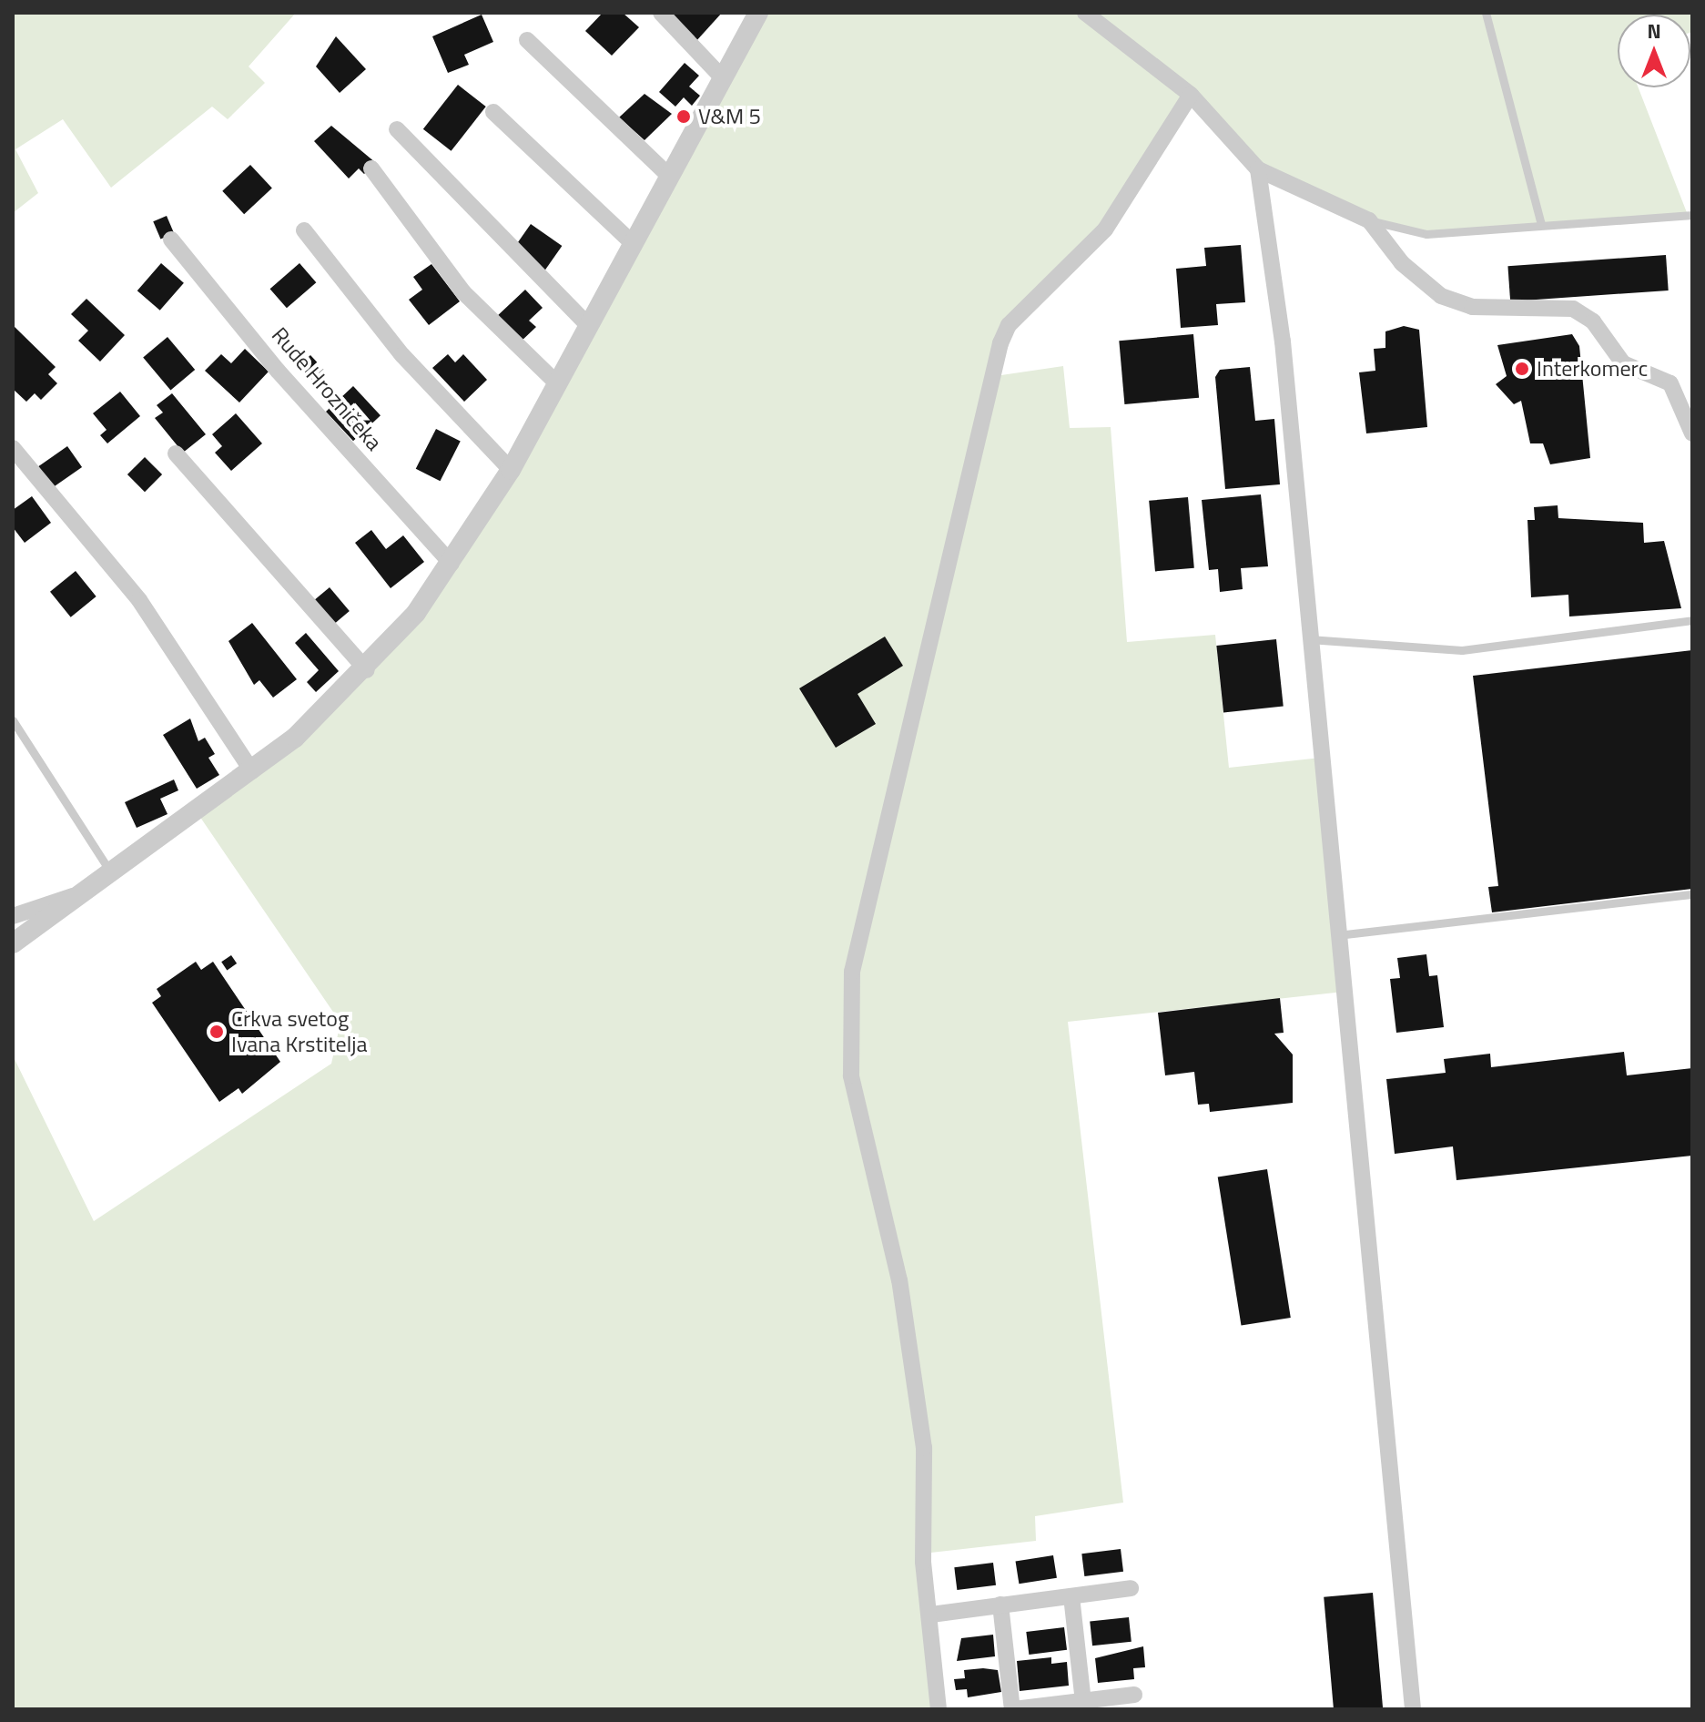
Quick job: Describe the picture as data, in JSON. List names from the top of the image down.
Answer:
{
  "streets": {
    "street": ["Rude Hrozničeka"]
  },
  "places": ["V&M 5", "Interkomerc", "Crkva svetog Ivana Krstitelja"],
  "north": "top"
}
